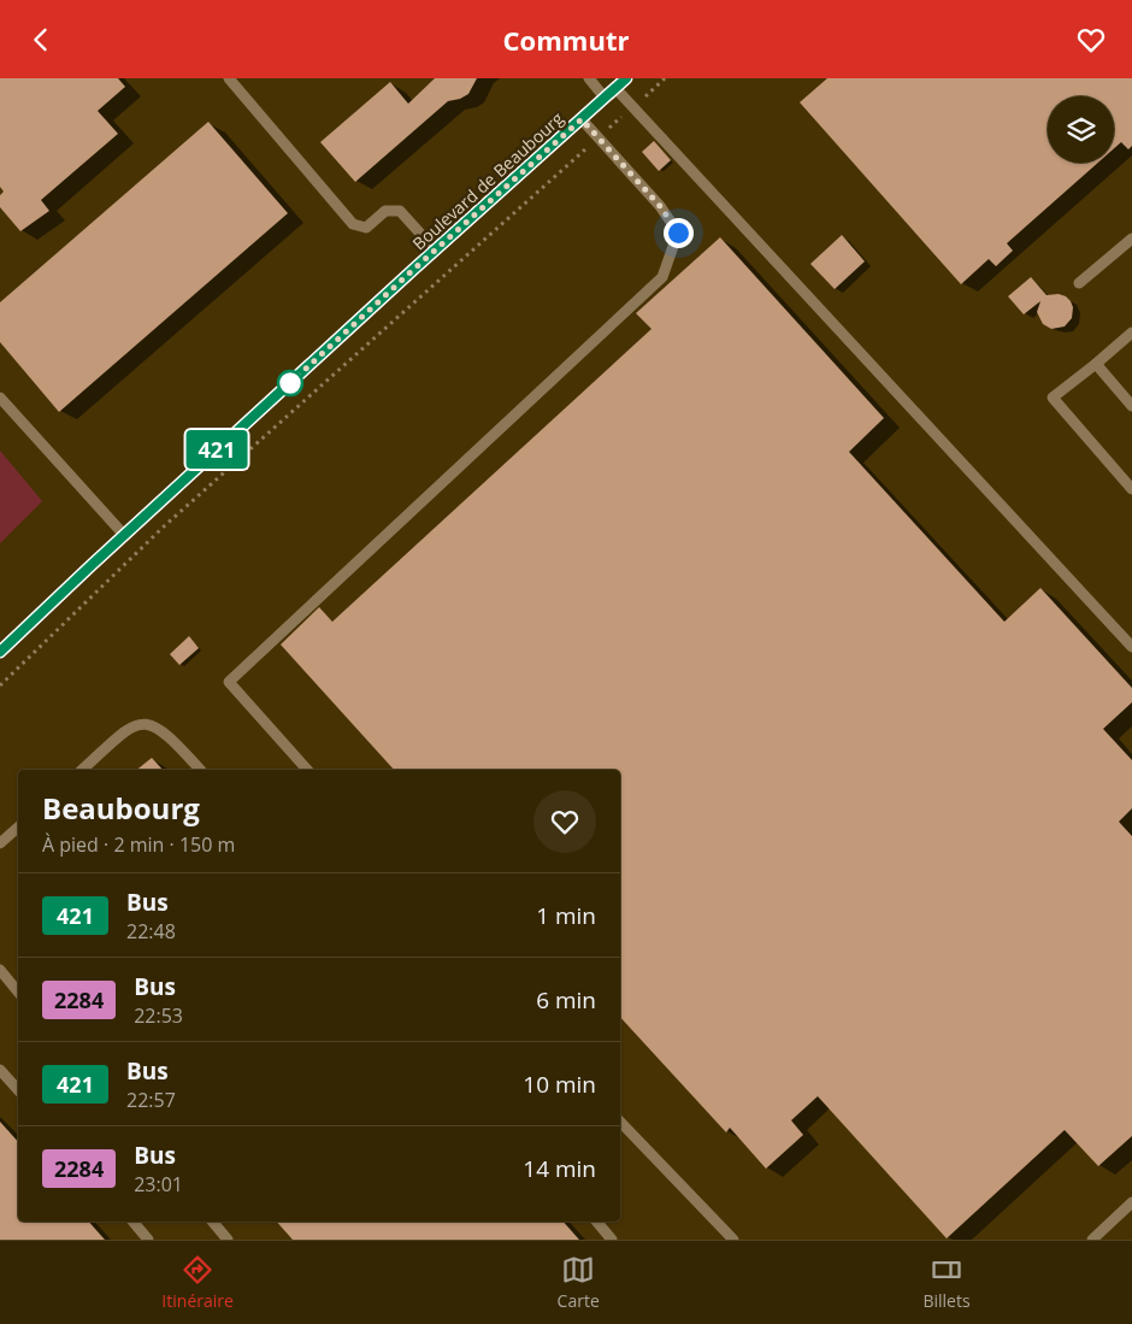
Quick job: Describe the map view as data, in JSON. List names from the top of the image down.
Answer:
{
  "streets": {
    "main road": ["Boulevard de Beaubourg"]
  },
  "lines": ["bus line 421"],
  "page": {
    "header": "Commutr",
    "on_map": "421",
    "heading": ["Beaubourg", "À pied · 2 min · 150 m"],
    "list": [
      {
        "mark": "421",
        "name": "Bus",
        "note": "22:48",
        "value": "1 min"
      },
      {
        "mark": "2284",
        "name": "Bus",
        "note": "22:53",
        "value": "6 min"
      },
      {
        "mark": "421",
        "name": "Bus",
        "note": "22:57",
        "value": "10 min"
      },
      {
        "mark": "2284",
        "name": "Bus",
        "note": "23:01",
        "value": "14 min"
      }
    ],
    "tabs": ["Itinéraire", "Carte", "Billets"]
  }
}
